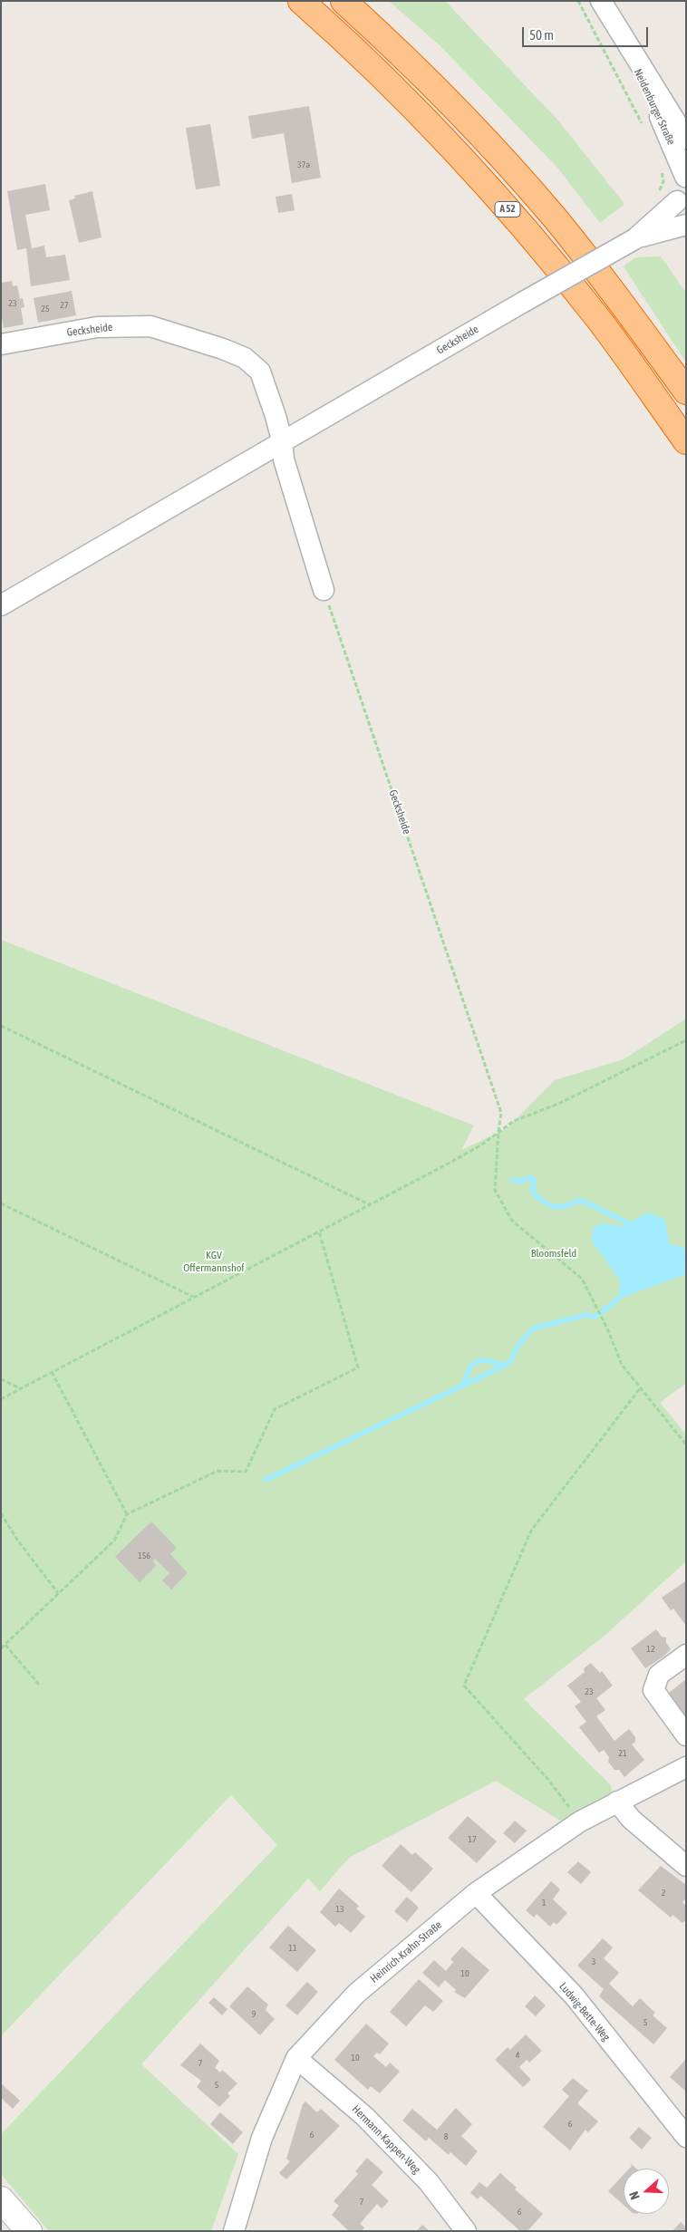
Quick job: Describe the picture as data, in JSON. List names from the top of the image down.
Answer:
{
  "streets": {
    "highway": ["A 52"],
    "street": [
      "Neidenburger Straße",
      "Gecksheide",
      "Heinrich-Krahn-Straße",
      "Ludwig-Bette-Weg",
      "Hermann-Kappen-Weg"
    ]
  },
  "crossings": [
    ["Heinrich-Krahn-Straße", "Ludwig-Bette-Weg"],
    ["Heinrich-Krahn-Straße", "Hermann-Kappen-Weg"]
  ],
  "parks": ["Bloomsfeld", "KGV Offermannshof"],
  "house_numbers": [
    "37a",
    "23",
    "27",
    "25",
    "156",
    "12",
    "23",
    "21",
    "17",
    "2",
    "1",
    "13",
    "11",
    "3",
    "10",
    "9",
    "5",
    "4",
    "10",
    "7",
    "5",
    "6",
    "6",
    "8",
    "7",
    "6"
  ],
  "scale_bar": "50 m",
  "north": "left"
}
